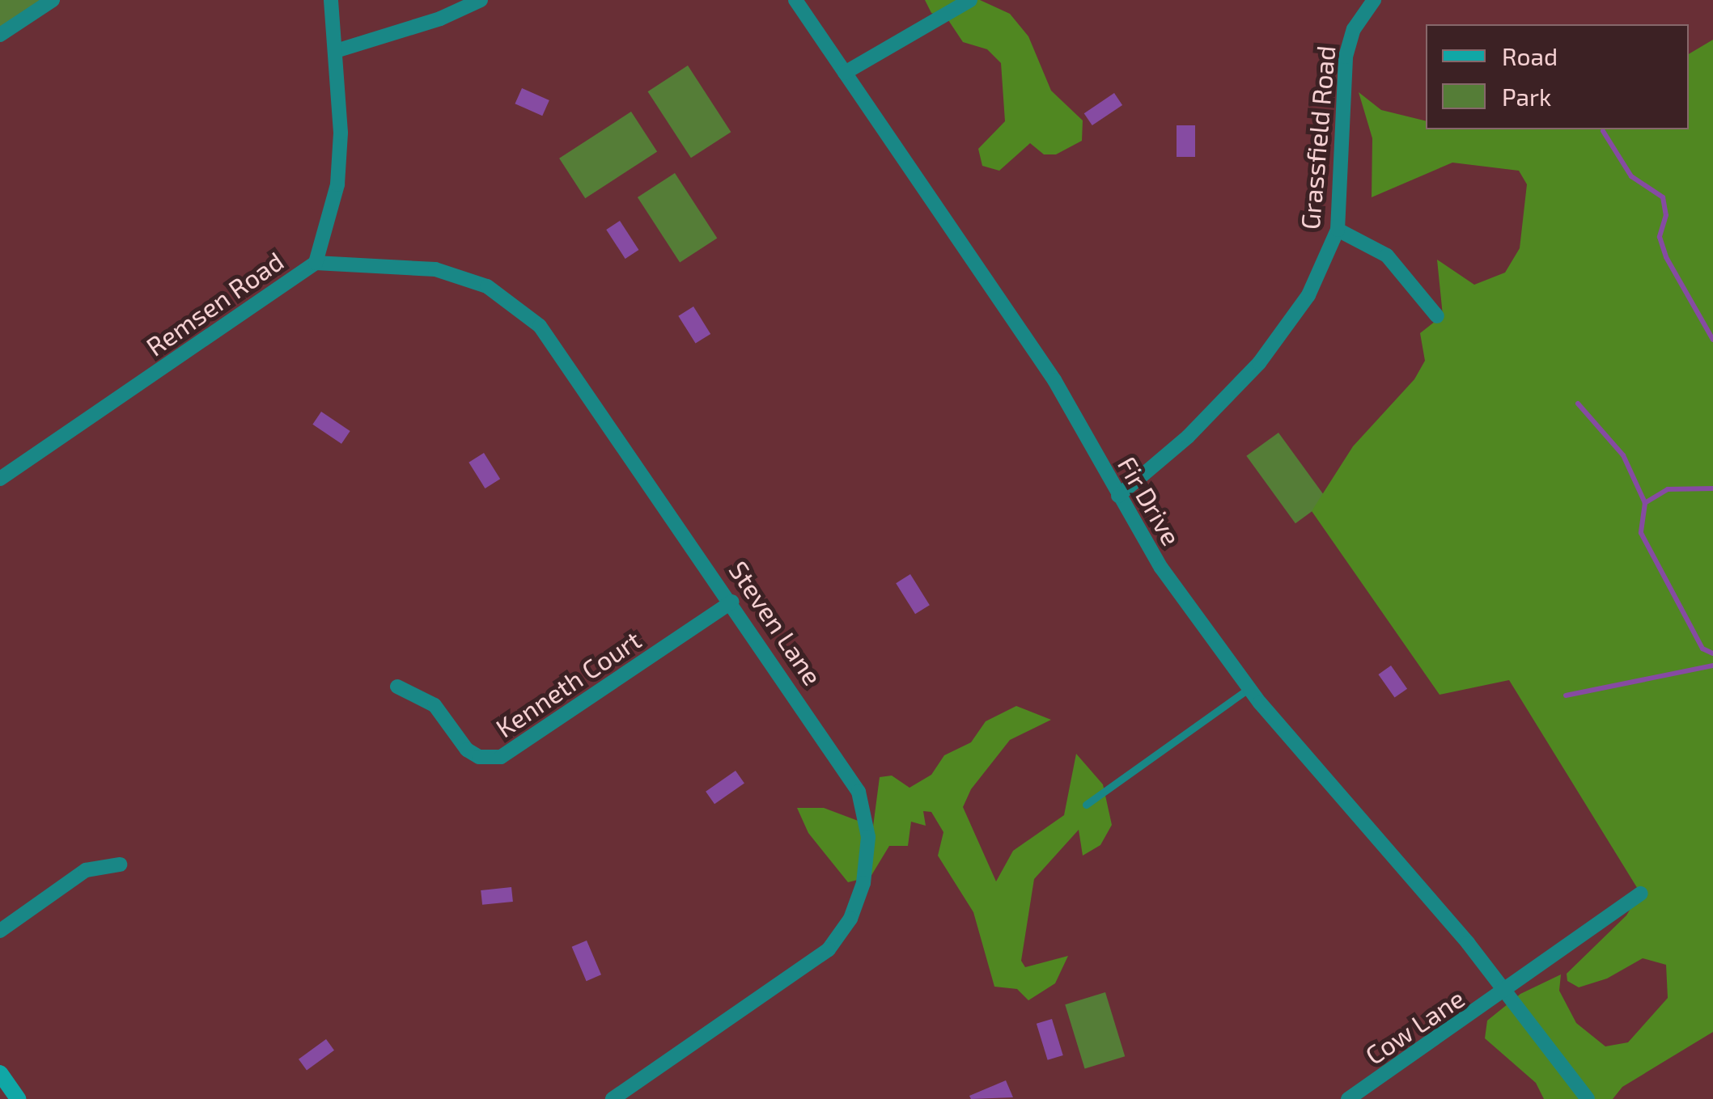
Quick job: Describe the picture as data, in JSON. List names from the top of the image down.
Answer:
{
  "streets": {
    "street": [
      "Grassfield Road",
      "Remsen Road",
      "Fir Drive",
      "Steven Lane",
      "Kenneth Court",
      "Cow Lane"
    ]
  },
  "crossings": [
    ["Grassfield Road", "Fir Drive"],
    ["Remsen Road", "Steven Lane"],
    ["Fir Drive", "Cow Lane"],
    ["Steven Lane", "Kenneth Court"]
  ],
  "legend": ["Road", "Park"]
}
